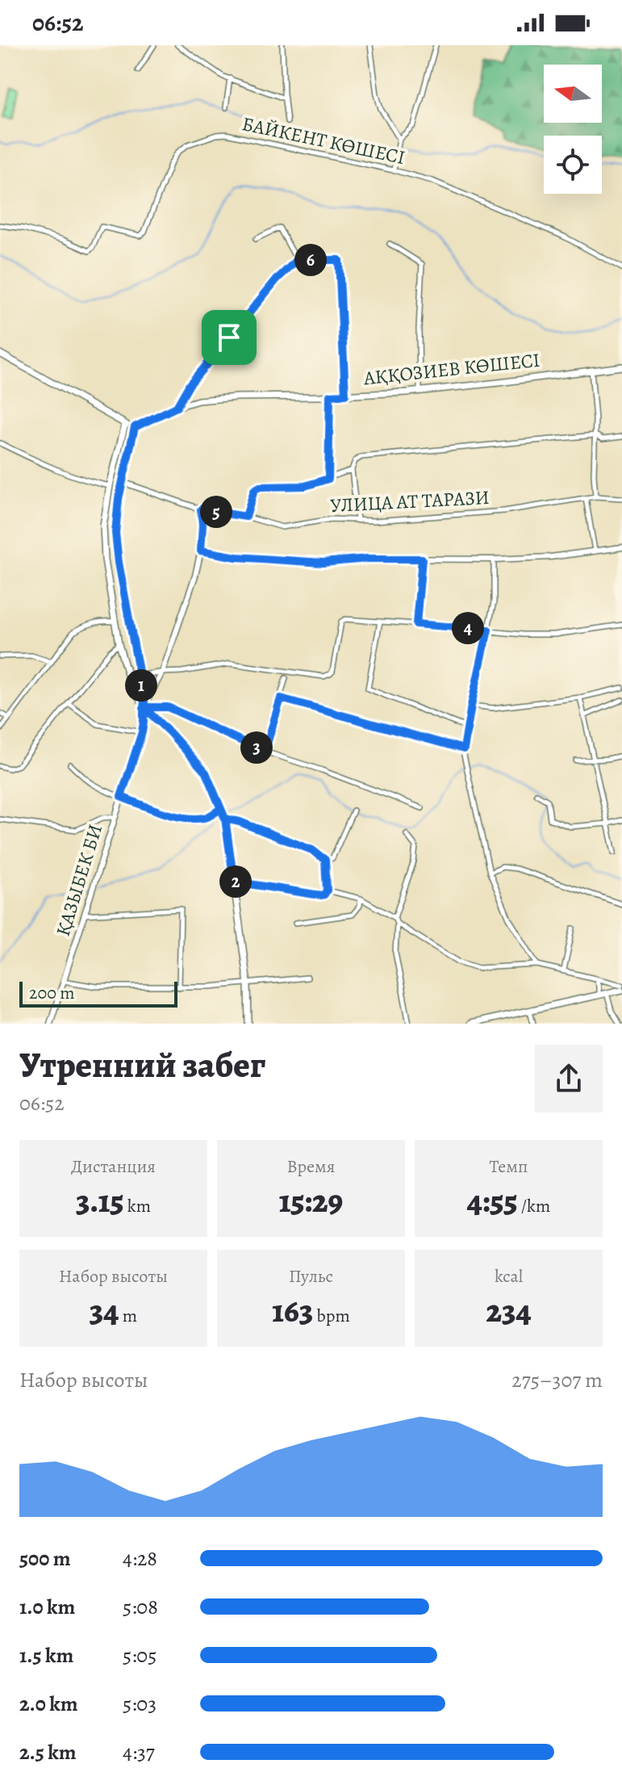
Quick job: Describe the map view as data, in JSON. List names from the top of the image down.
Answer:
{
  "streets": {
    "main road": ["АҚҚОЗИЕВ КӨШЕСІ"],
    "street": ["БАЙКЕНТ КӨШЕСІ", "УЛИЦА АТ ТАРАЗИ", "ҚАЗЫБЕК БИ"]
  },
  "scale_bar": "200 m",
  "north": "left",
  "page": {
    "status": "06:52",
    "pins": [
      "6",
      "5",
      "4",
      "1",
      "3",
      "2"
    ],
    "scale": "200 m",
    "heading": ["Утренний забег", "06:52"],
    "stats": [
      ["Дистанция", "3.15 km"],
      ["Время", "15:29"],
      ["Темп", "4:55 /km"],
      ["Набор высоты", "34 m"],
      ["Пульс", "163 bpm"],
      ["kcal", "234"]
    ],
    "chart": ["Набор высоты", "275–307 m"],
    "list": [
      {
        "name": "500 m",
        "note": "4:28"
      },
      {
        "name": "1.0 km",
        "note": "5:08"
      },
      {
        "name": "1.5 km",
        "note": "5:05"
      },
      {
        "name": "2.0 km",
        "note": "5:03"
      },
      {
        "name": "2.5 km",
        "note": "4:37"
      }
    ]
  }
}
